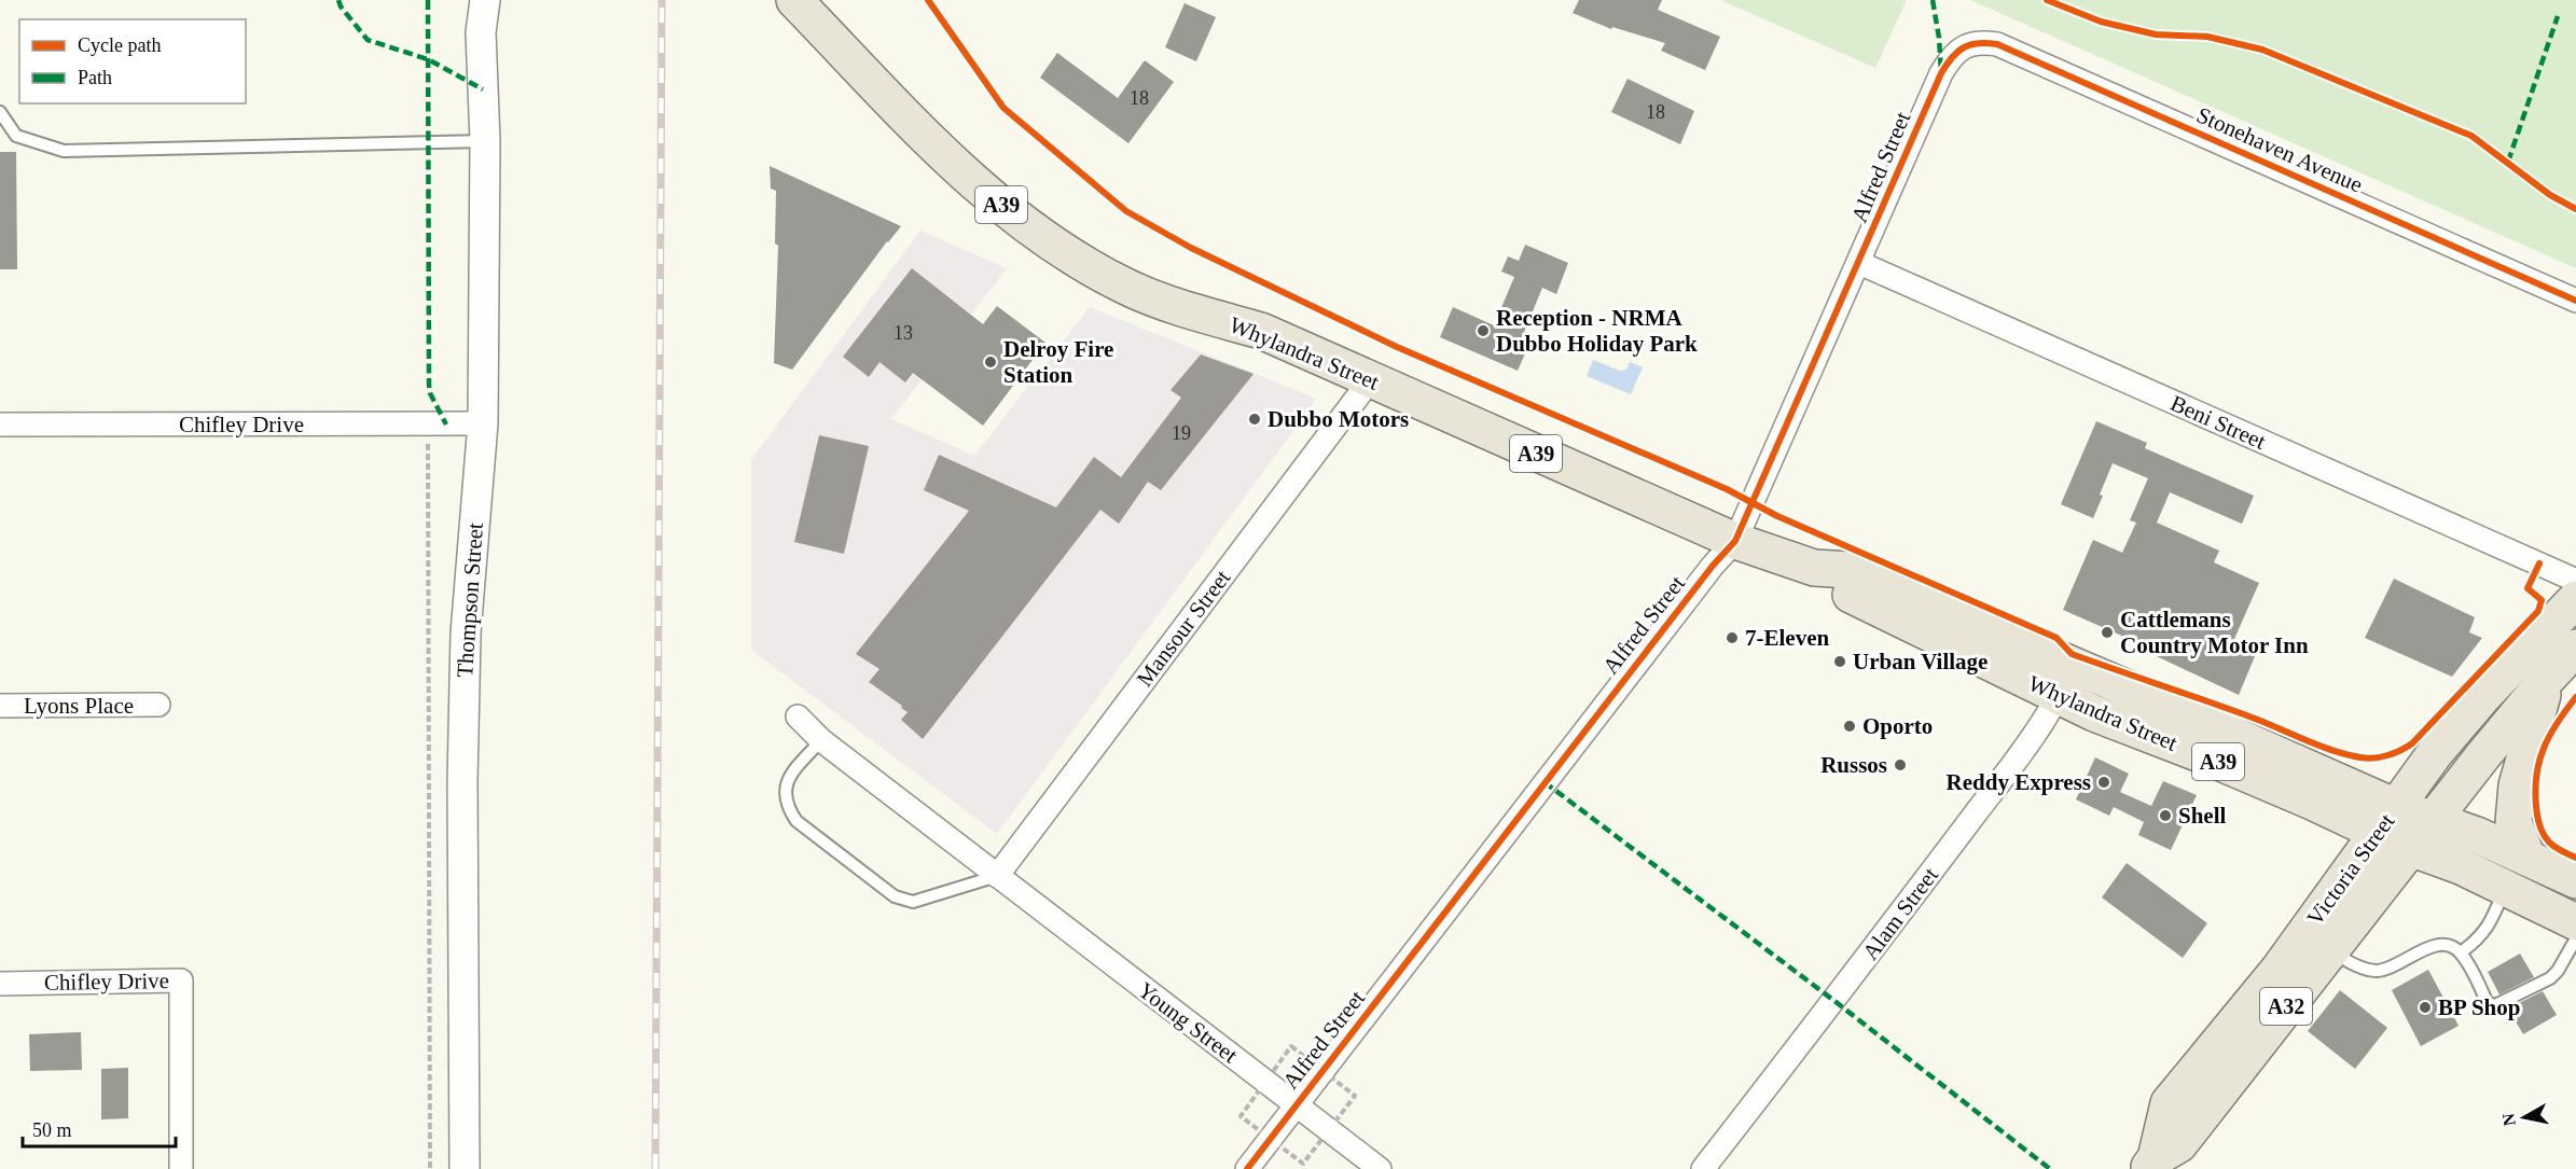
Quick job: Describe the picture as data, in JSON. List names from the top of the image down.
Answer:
{
  "streets": {
    "highway": [
      "A39",
      "Whylandra Street",
      "Victoria Street",
      "A32"
    ],
    "street": [
      "Stonehaven Avenue",
      "Alfred Street",
      "Beni Street",
      "Chifley Drive",
      "Thompson Street",
      "Mansour Street",
      "Lyons Place",
      "Alam Street",
      "Young Street"
    ]
  },
  "crossings": [
    ["Stonehaven Avenue", "Alfred Street"],
    ["Alfred Street", "Whylandra Street"],
    ["Alfred Street", "Beni Street"],
    ["Alfred Street", "Young Street"],
    ["Whylandra Street", "Mansour Street"],
    ["Whylandra Street", "Victoria Street"],
    ["Whylandra Street", "Alam Street"],
    ["Beni Street", "Victoria Street"],
    ["Chifley Drive", "Thompson Street"],
    ["Mansour Street", "Young Street"]
  ],
  "places": [
    "Reception - NRMA Dubbo Holiday Park",
    "Delroy Fire Station",
    "Dubbo Motors",
    "Cattlemans Country Motor Inn",
    "7-Eleven",
    "Urban Village",
    "Oporto",
    "Russos",
    "Reddy Express",
    "Shell",
    "BP Shop"
  ],
  "house_numbers": [
    "18",
    "18",
    "13",
    "19"
  ],
  "legend": ["Cycle path", "Path"],
  "scale_bar": "50 m",
  "north": "left"
}
